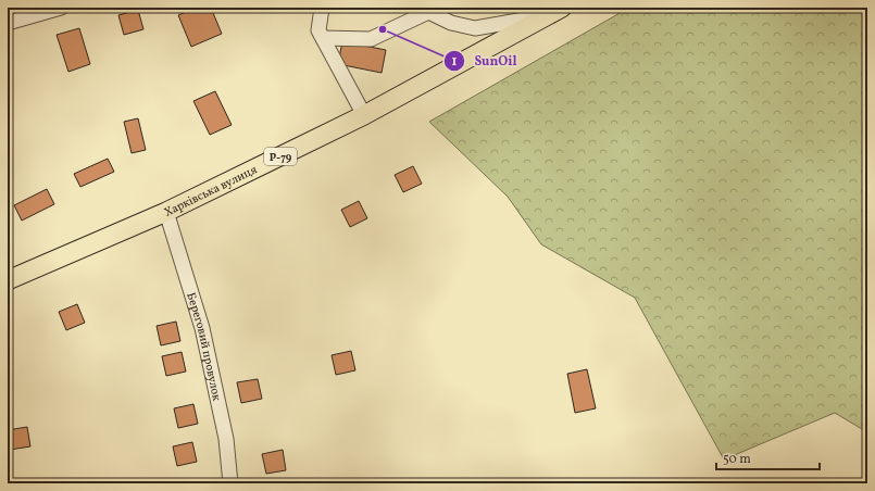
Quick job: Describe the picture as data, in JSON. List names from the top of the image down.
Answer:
{
  "streets": {
    "main road": ["Р-79", "Харківська вулиця"],
    "street": ["Береговий провулок"]
  },
  "crossings": [
    ["Р-79", "Харківська вулиця"],
    ["Харківська вулиця", "Береговий провулок"]
  ],
  "places": ["SunOil"],
  "scale_bar": "50 m"
}
